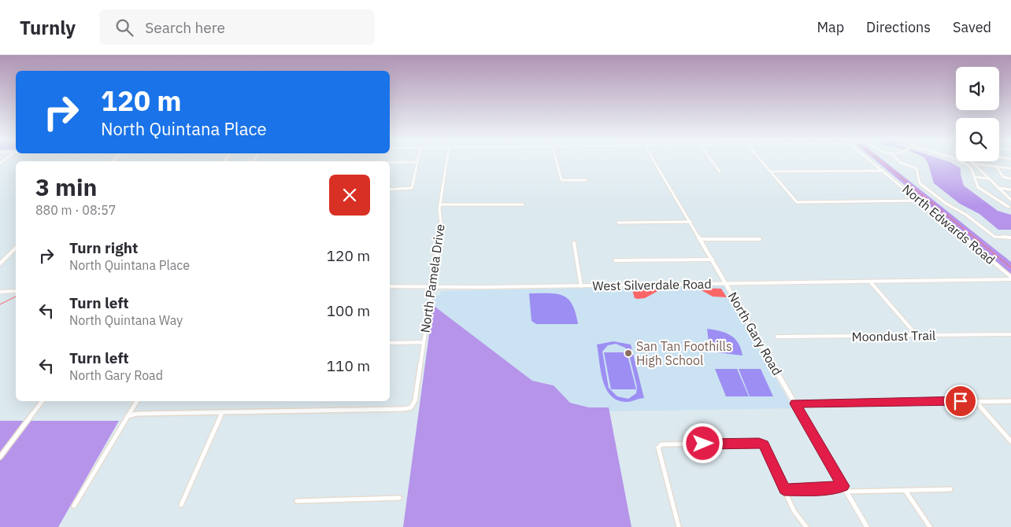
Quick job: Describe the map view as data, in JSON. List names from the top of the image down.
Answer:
{
  "streets": {
    "street": [
      "North Edwards Road",
      "North Pamela Drive",
      "West Silverdale Road",
      "North Gary Road",
      "Moondust Trail"
    ]
  },
  "crossings": [
    ["North Edwards Road", "West Silverdale Road"],
    ["North Pamela Drive", "West Silverdale Road"],
    ["West Silverdale Road", "North Gary Road"]
  ],
  "places": ["San Tan Foothills High School"],
  "page": {
    "header": "Turnly",
    "search": "Search here",
    "nav": ["Map", "Directions", "Saved"],
    "turn": ["120 m", "North Quintana Place"],
    "heading": ["3 min", "880 m · 08:57"],
    "list": [
      {
        "name": "Turn right",
        "note": "North Quintana Place",
        "value": "120 m"
      },
      {
        "name": "Turn left",
        "note": "North Quintana Way",
        "value": "100 m"
      },
      {
        "name": "Turn left",
        "note": "North Gary Road",
        "value": "110 m"
      }
    ]
  }
}
